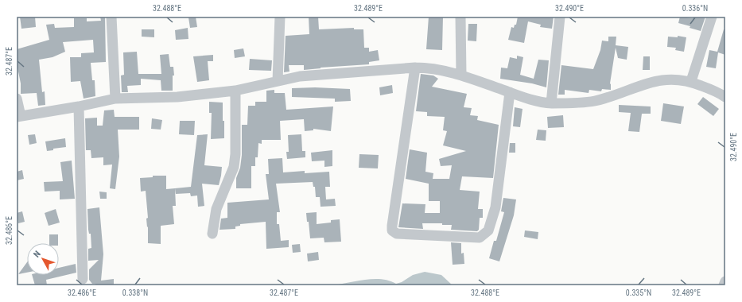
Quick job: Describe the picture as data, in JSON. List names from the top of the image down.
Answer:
{
  "north": "top left",
  "coordinates": [
    "32.488°E",
    "32.489°E",
    "32.490°E",
    "0.336°N",
    "32.487°E",
    "32.486°E",
    "0.338°N",
    "0.335°N"
  ]
}
